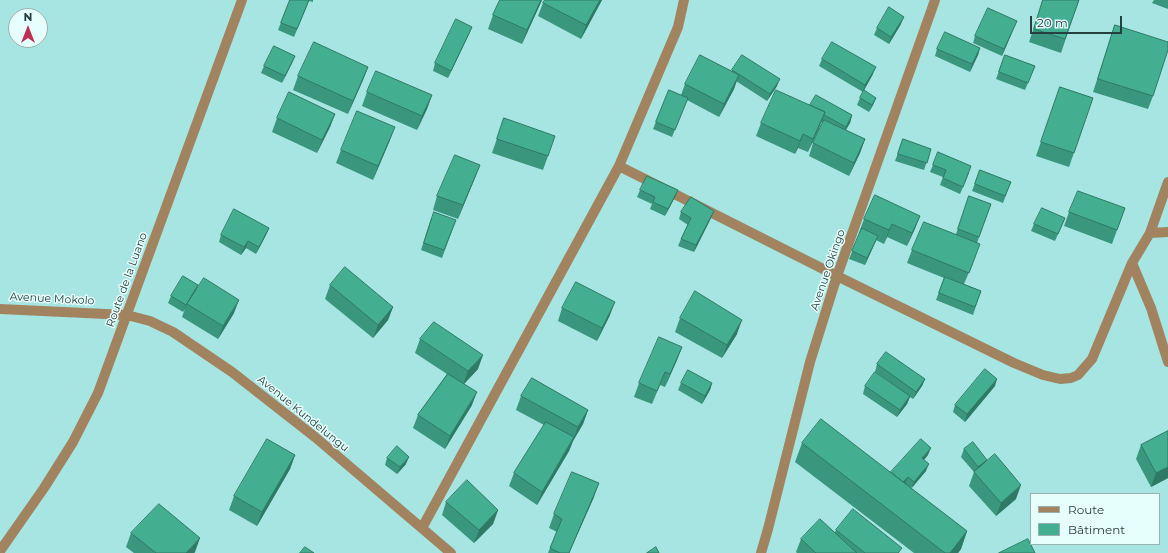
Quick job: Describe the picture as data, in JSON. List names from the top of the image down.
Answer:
{
  "streets": {
    "street": [
      "Avenue Okingo",
      "Route de la Luano",
      "Avenue Mokolo",
      "Avenue Kundelungu"
    ]
  },
  "crossings": [
    ["Route de la Luano", "Avenue Mokolo"],
    ["Route de la Luano", "Avenue Kundelungu"],
    ["Avenue Mokolo", "Avenue Kundelungu"]
  ],
  "legend": ["Route", "Bâtiment"],
  "scale_bar": "20 m",
  "north": "top"
}
